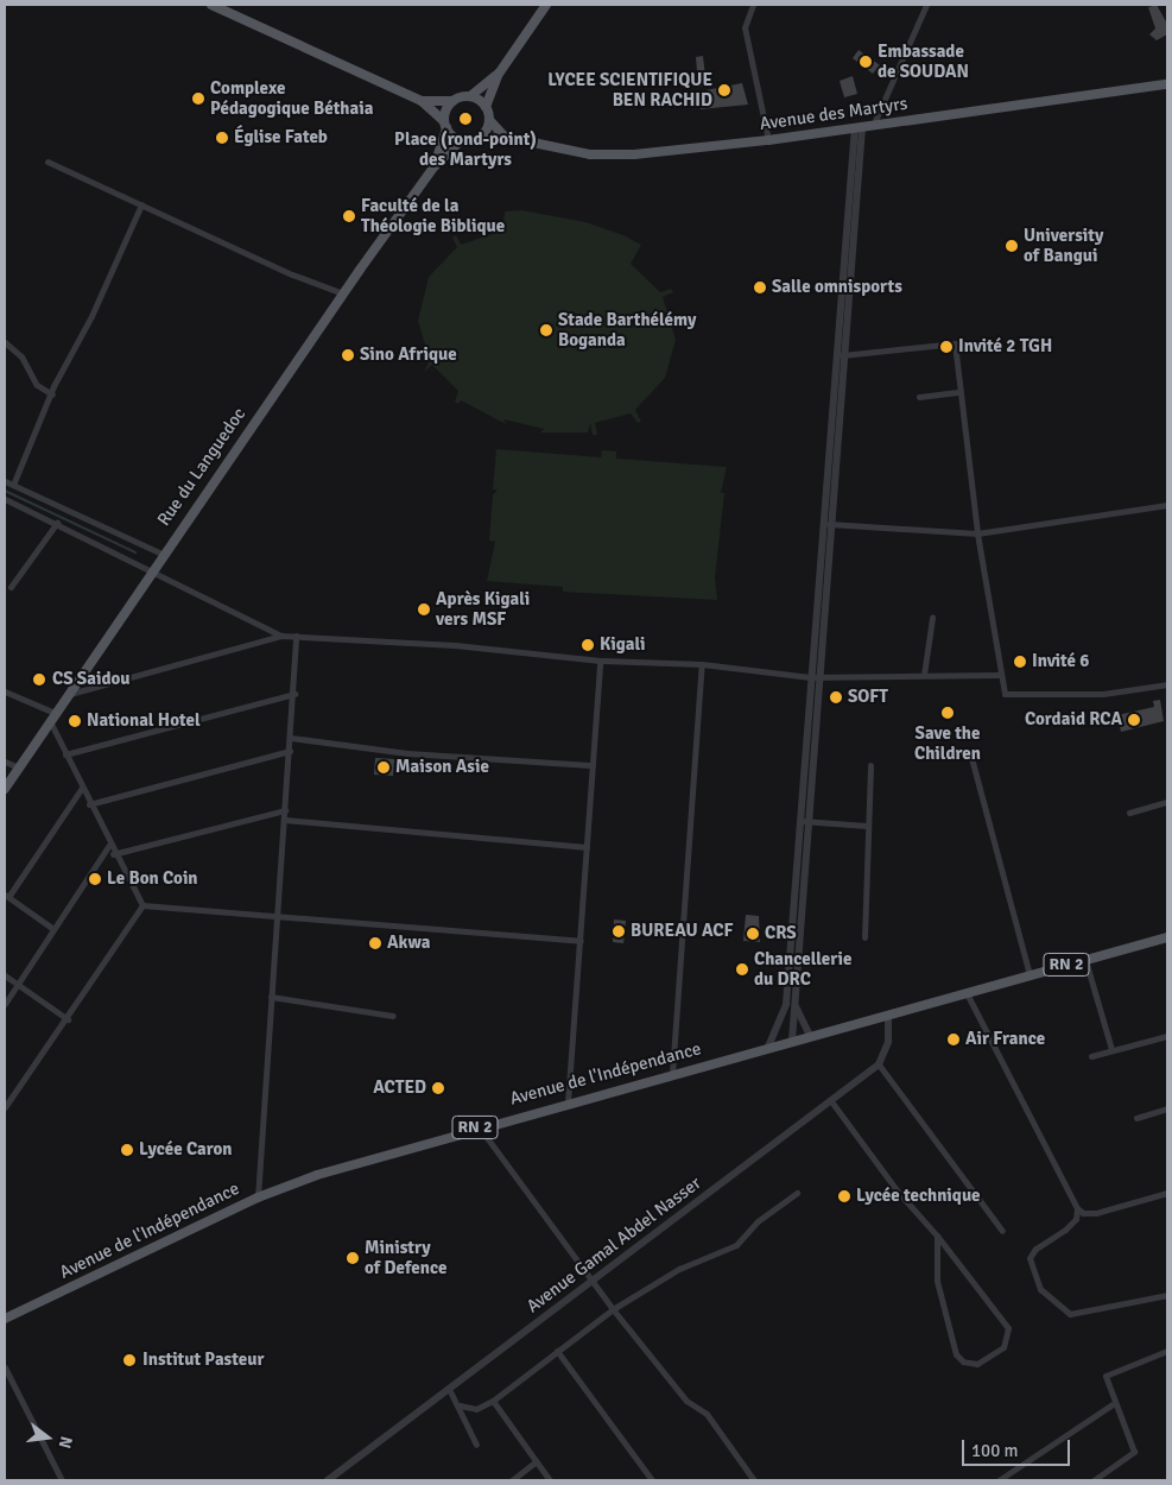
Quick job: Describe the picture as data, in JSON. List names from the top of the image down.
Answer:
{
  "streets": {
    "main road": [
      "Avenue des Martyrs",
      "Rue du Languedoc",
      "RN 2",
      "Avenue de l'Indépendance"
    ],
    "street": ["Avenue Gamal Abdel Nasser"]
  },
  "crossings": [
    ["Avenue des Martyrs", "Rue du Languedoc"]
  ],
  "places": [
    "Embassade de SOUDAN",
    "LYCEE SCIENTIFIQUE BEN RACHID",
    "Complexe Pédagogique Béthaia",
    "Place (rond-point) des Martyrs",
    "Église Fateb",
    "Faculté de la Théologie Biblique",
    "University of Bangui",
    "Salle omnisports",
    "Stade Barthélémy Boganda",
    "Invité 2 TGH",
    "Sino Afrique",
    "Après Kigali vers MSF",
    "Kigali",
    "Invité 6",
    "CS Saidou",
    "SOFT",
    "Save the Children",
    "Cordaid RCA",
    "National Hotel",
    "Maison Asie",
    "Le Bon Coin",
    "BUREAU ACF",
    "CRS",
    "Akwa",
    "Chancellerie du DRC",
    "Air France",
    "ACTED",
    "Lycée Caron",
    "Lycée technique",
    "Ministry of Defence",
    "Institut Pasteur"
  ],
  "scale_bar": "100 m",
  "north": "right"
}
